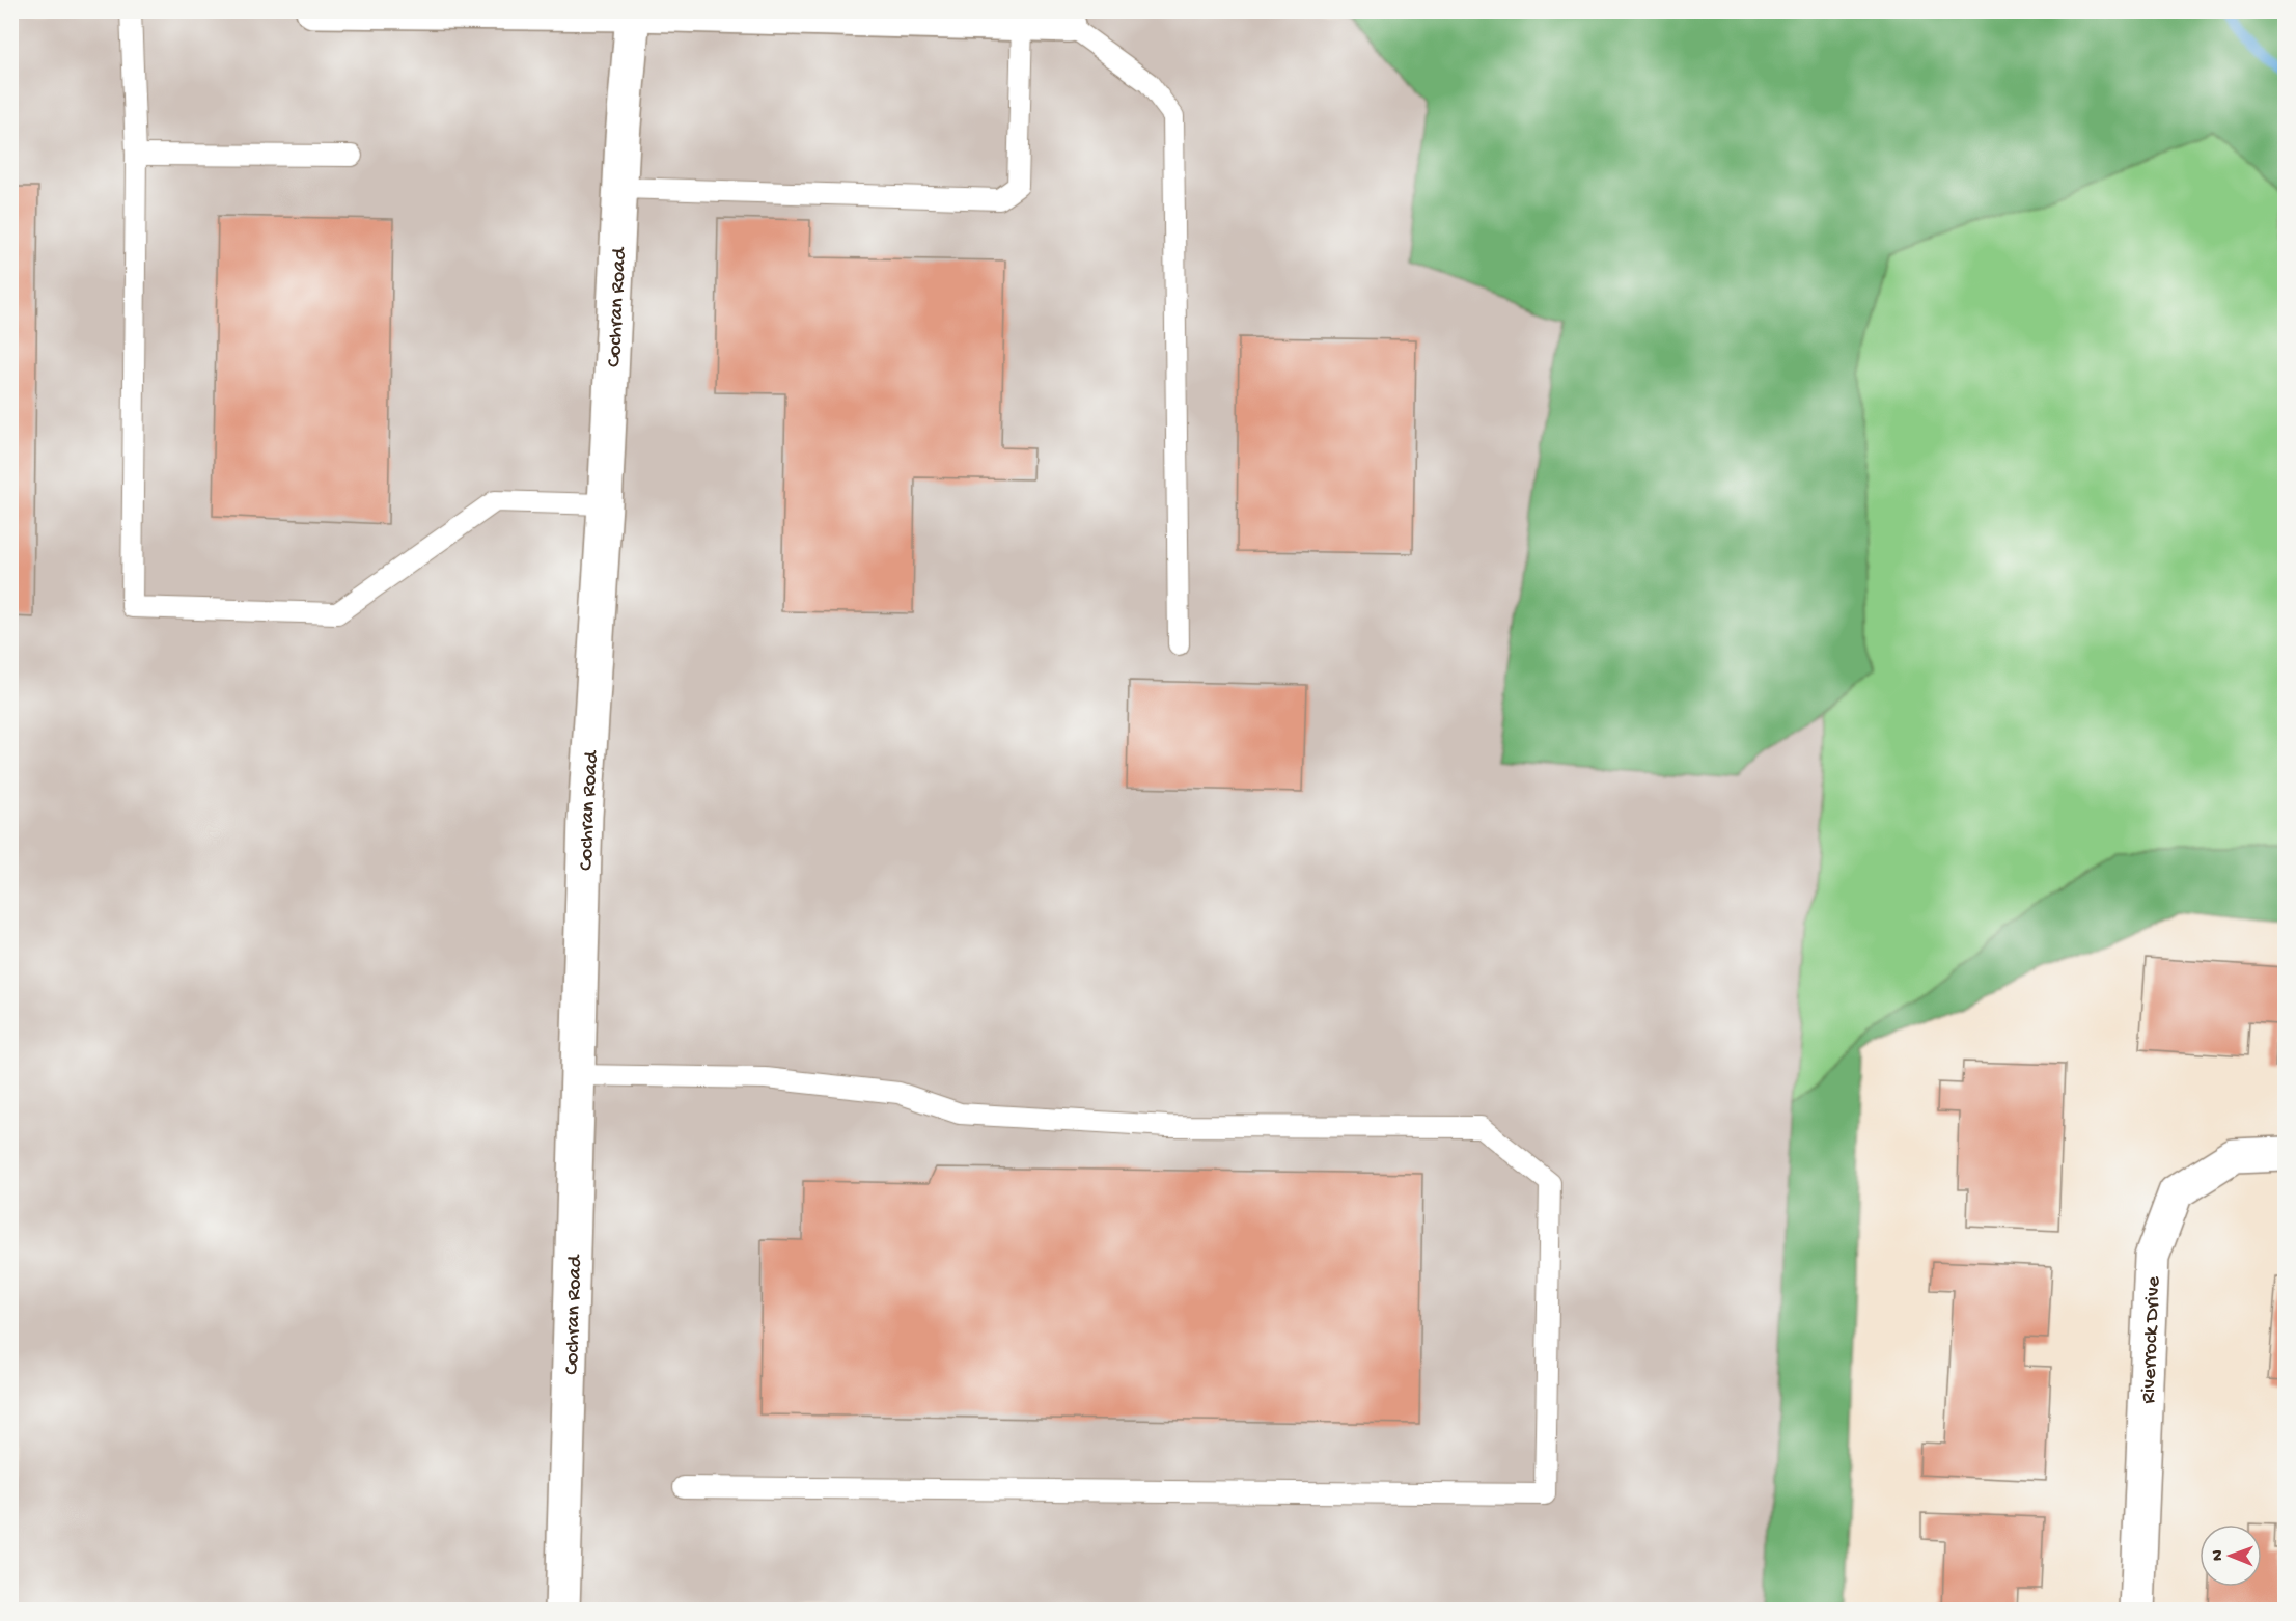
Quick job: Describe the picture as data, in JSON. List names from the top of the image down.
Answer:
{
  "streets": {
    "street": ["Cochran Road", "Riverrock Drive"]
  },
  "north": "left"
}
